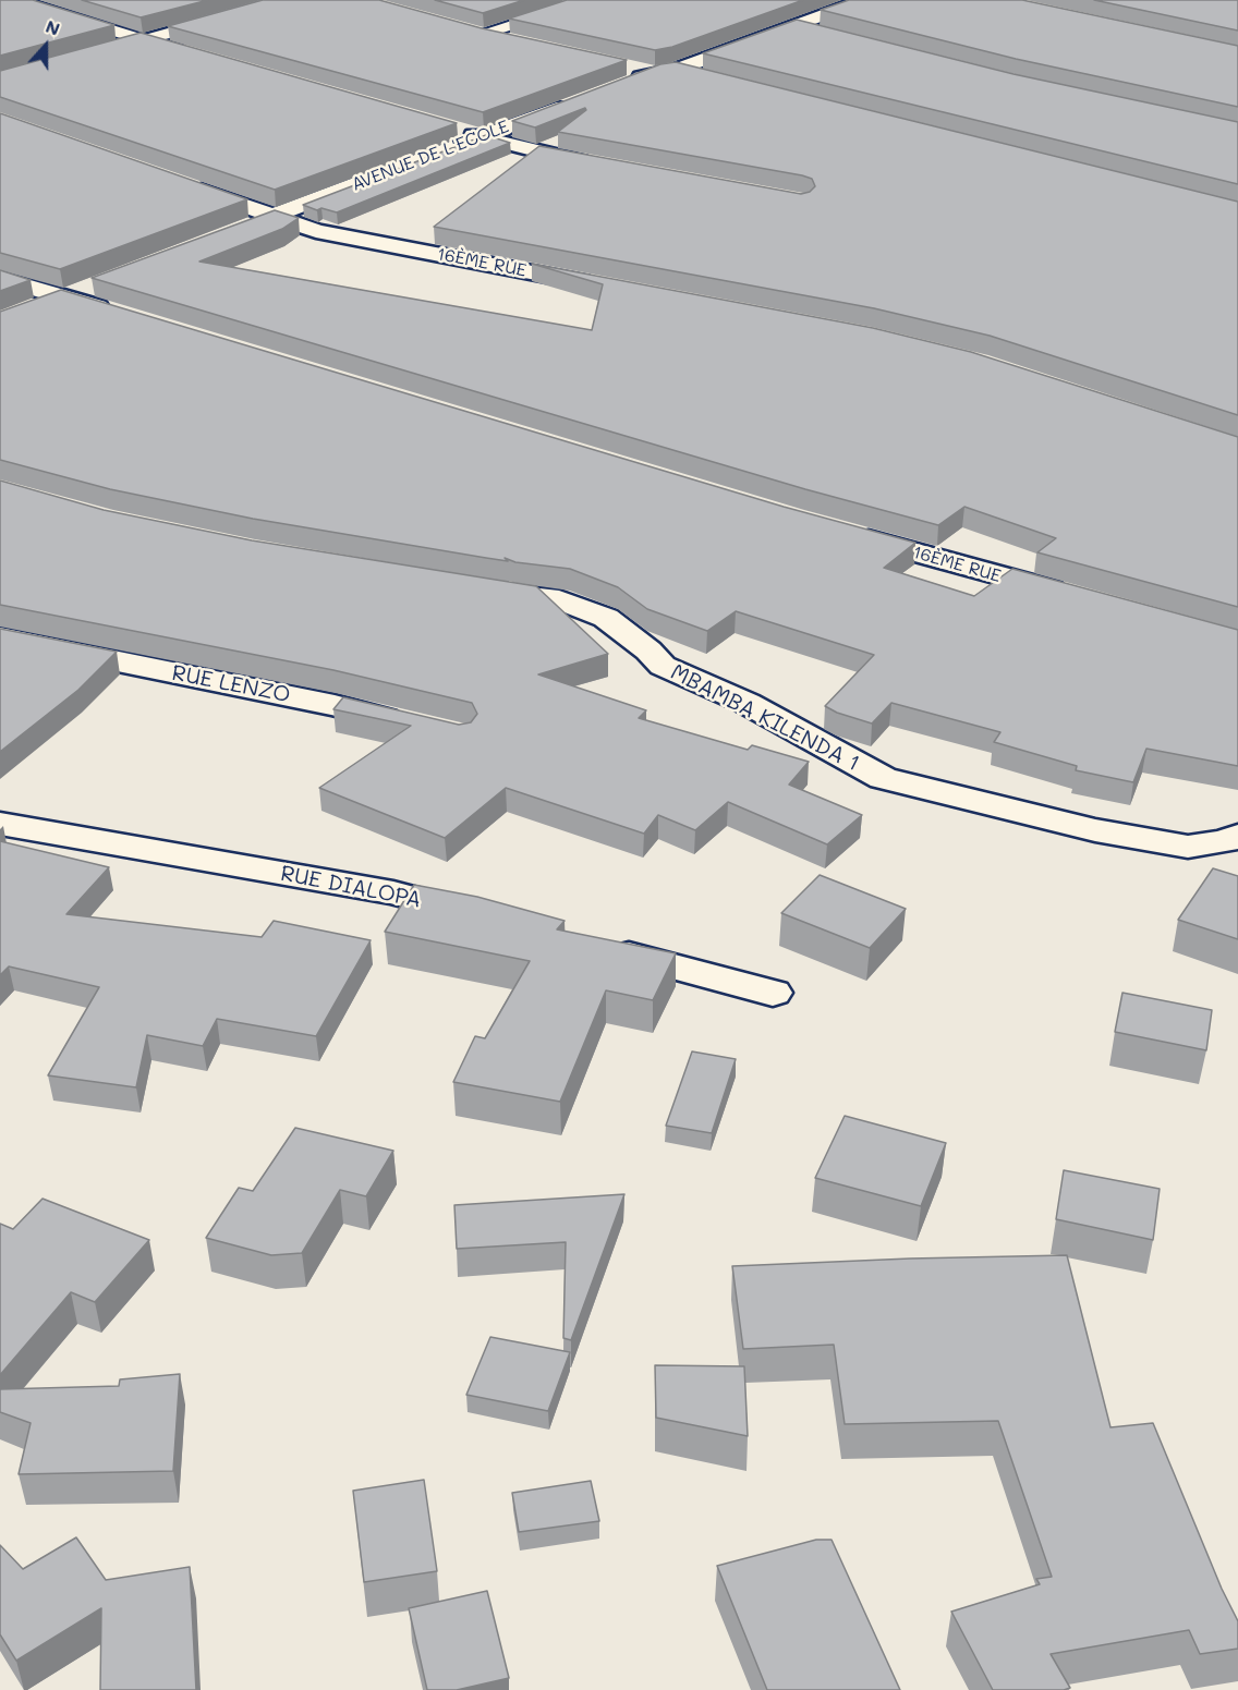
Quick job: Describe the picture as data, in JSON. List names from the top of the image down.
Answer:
{
  "streets": {
    "street": [
      "AVENUE DE L'ECOLE",
      "16ÈME RUE",
      "RUE LENZO",
      "MBAMBA KILENDA 1",
      "RUE DIALOPA"
    ]
  },
  "crossings": [
    ["AVENUE DE L'ECOLE", "16ÈME RUE"]
  ],
  "north": "top"
}
